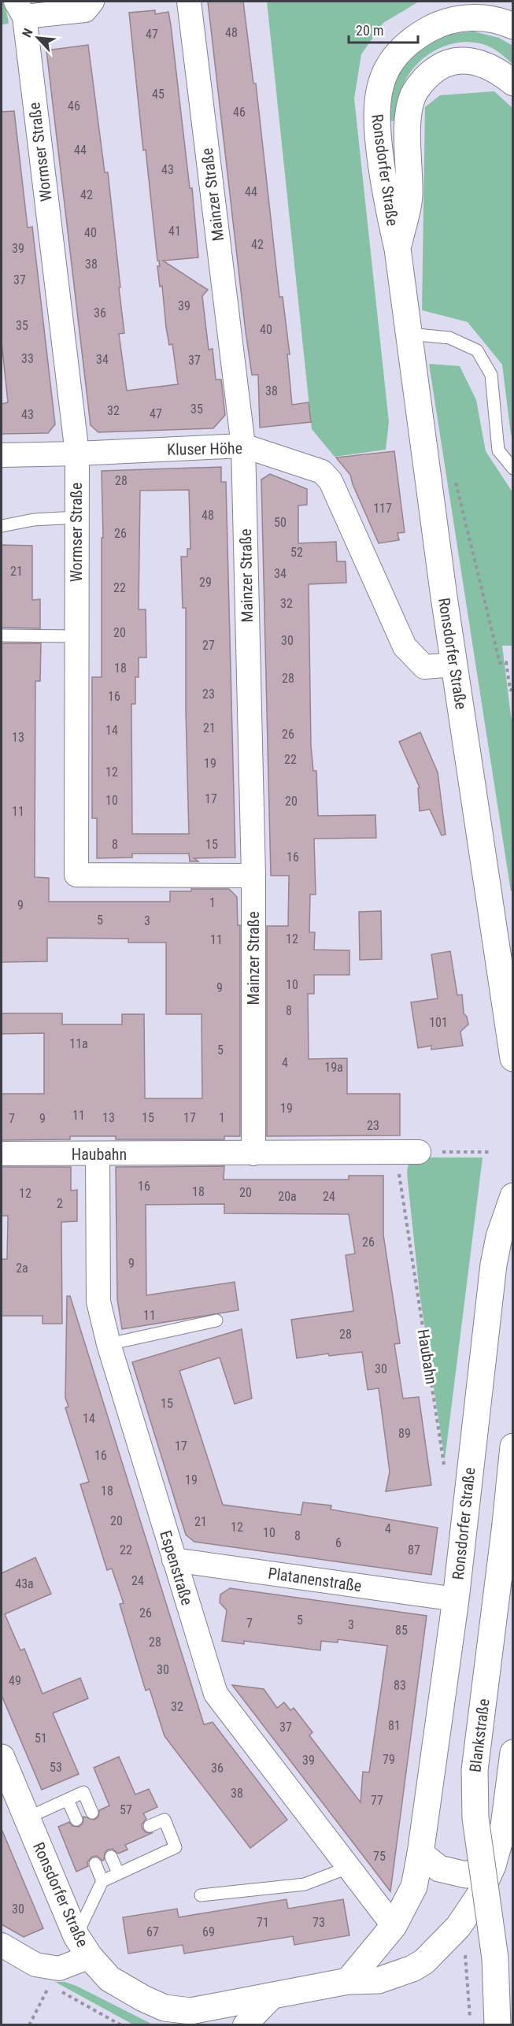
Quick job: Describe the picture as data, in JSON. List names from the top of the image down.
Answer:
{
  "streets": {
    "main road": ["Ronsdorfer Straße", "Blankstraße"],
    "street": [
      "Wormser Straße",
      "Mainzer Straße",
      "Kluser Höhe",
      "Haubahn",
      "Espenstraße",
      "Platanenstraße"
    ]
  },
  "crossings": [
    ["Wormser Straße", "Mainzer Straße"],
    ["Wormser Straße", "Kluser Höhe"],
    ["Ronsdorfer Straße", "Kluser Höhe"],
    ["Ronsdorfer Straße", "Espenstraße"],
    ["Ronsdorfer Straße", "Platanenstraße"],
    ["Mainzer Straße", "Kluser Höhe"],
    ["Mainzer Straße", "Haubahn"],
    ["Haubahn", "Espenstraße"],
    ["Espenstraße", "Platanenstraße"]
  ],
  "house_numbers": [
    "48",
    "47",
    "45",
    "46",
    "46",
    "44",
    "43",
    "44",
    "42",
    "41",
    "40",
    "42",
    "39",
    "38",
    "37",
    "39",
    "36",
    "35",
    "40",
    "33",
    "34",
    "37",
    "38",
    "35",
    "32",
    "47",
    "43",
    "28",
    "117",
    "48",
    "50",
    "26",
    "52",
    "21",
    "34",
    "29",
    "22",
    "32",
    "20",
    "30",
    "27",
    "18",
    "28",
    "23",
    "16",
    "21",
    "14",
    "26",
    "13",
    "22",
    "19",
    "12",
    "17",
    "10",
    "20",
    "11",
    "8",
    "15",
    "16",
    "1",
    "9",
    "5",
    "3",
    "12",
    "11",
    "10",
    "9",
    "8",
    "101",
    "11a",
    "5",
    "4",
    "19a",
    "19",
    "11",
    "13",
    "15",
    "17",
    "1",
    "7",
    "9",
    "23",
    "16",
    "18",
    "20",
    "12",
    "20a",
    "24",
    "2",
    "26",
    "9",
    "2a",
    "11",
    "28",
    "30",
    "15",
    "14",
    "89",
    "17",
    "16",
    "19",
    "18",
    "20",
    "21",
    "12",
    "4",
    "10",
    "8",
    "6",
    "22",
    "87",
    "24",
    "43a",
    "26",
    "5",
    "7",
    "3",
    "85",
    "28",
    "30",
    "49",
    "83",
    "32",
    "81",
    "37",
    "51",
    "79",
    "39",
    "53",
    "36",
    "38",
    "77",
    "57",
    "75",
    "30",
    "71",
    "73",
    "67",
    "69"
  ],
  "scale_bar": "20 m",
  "north": "top left"
}
